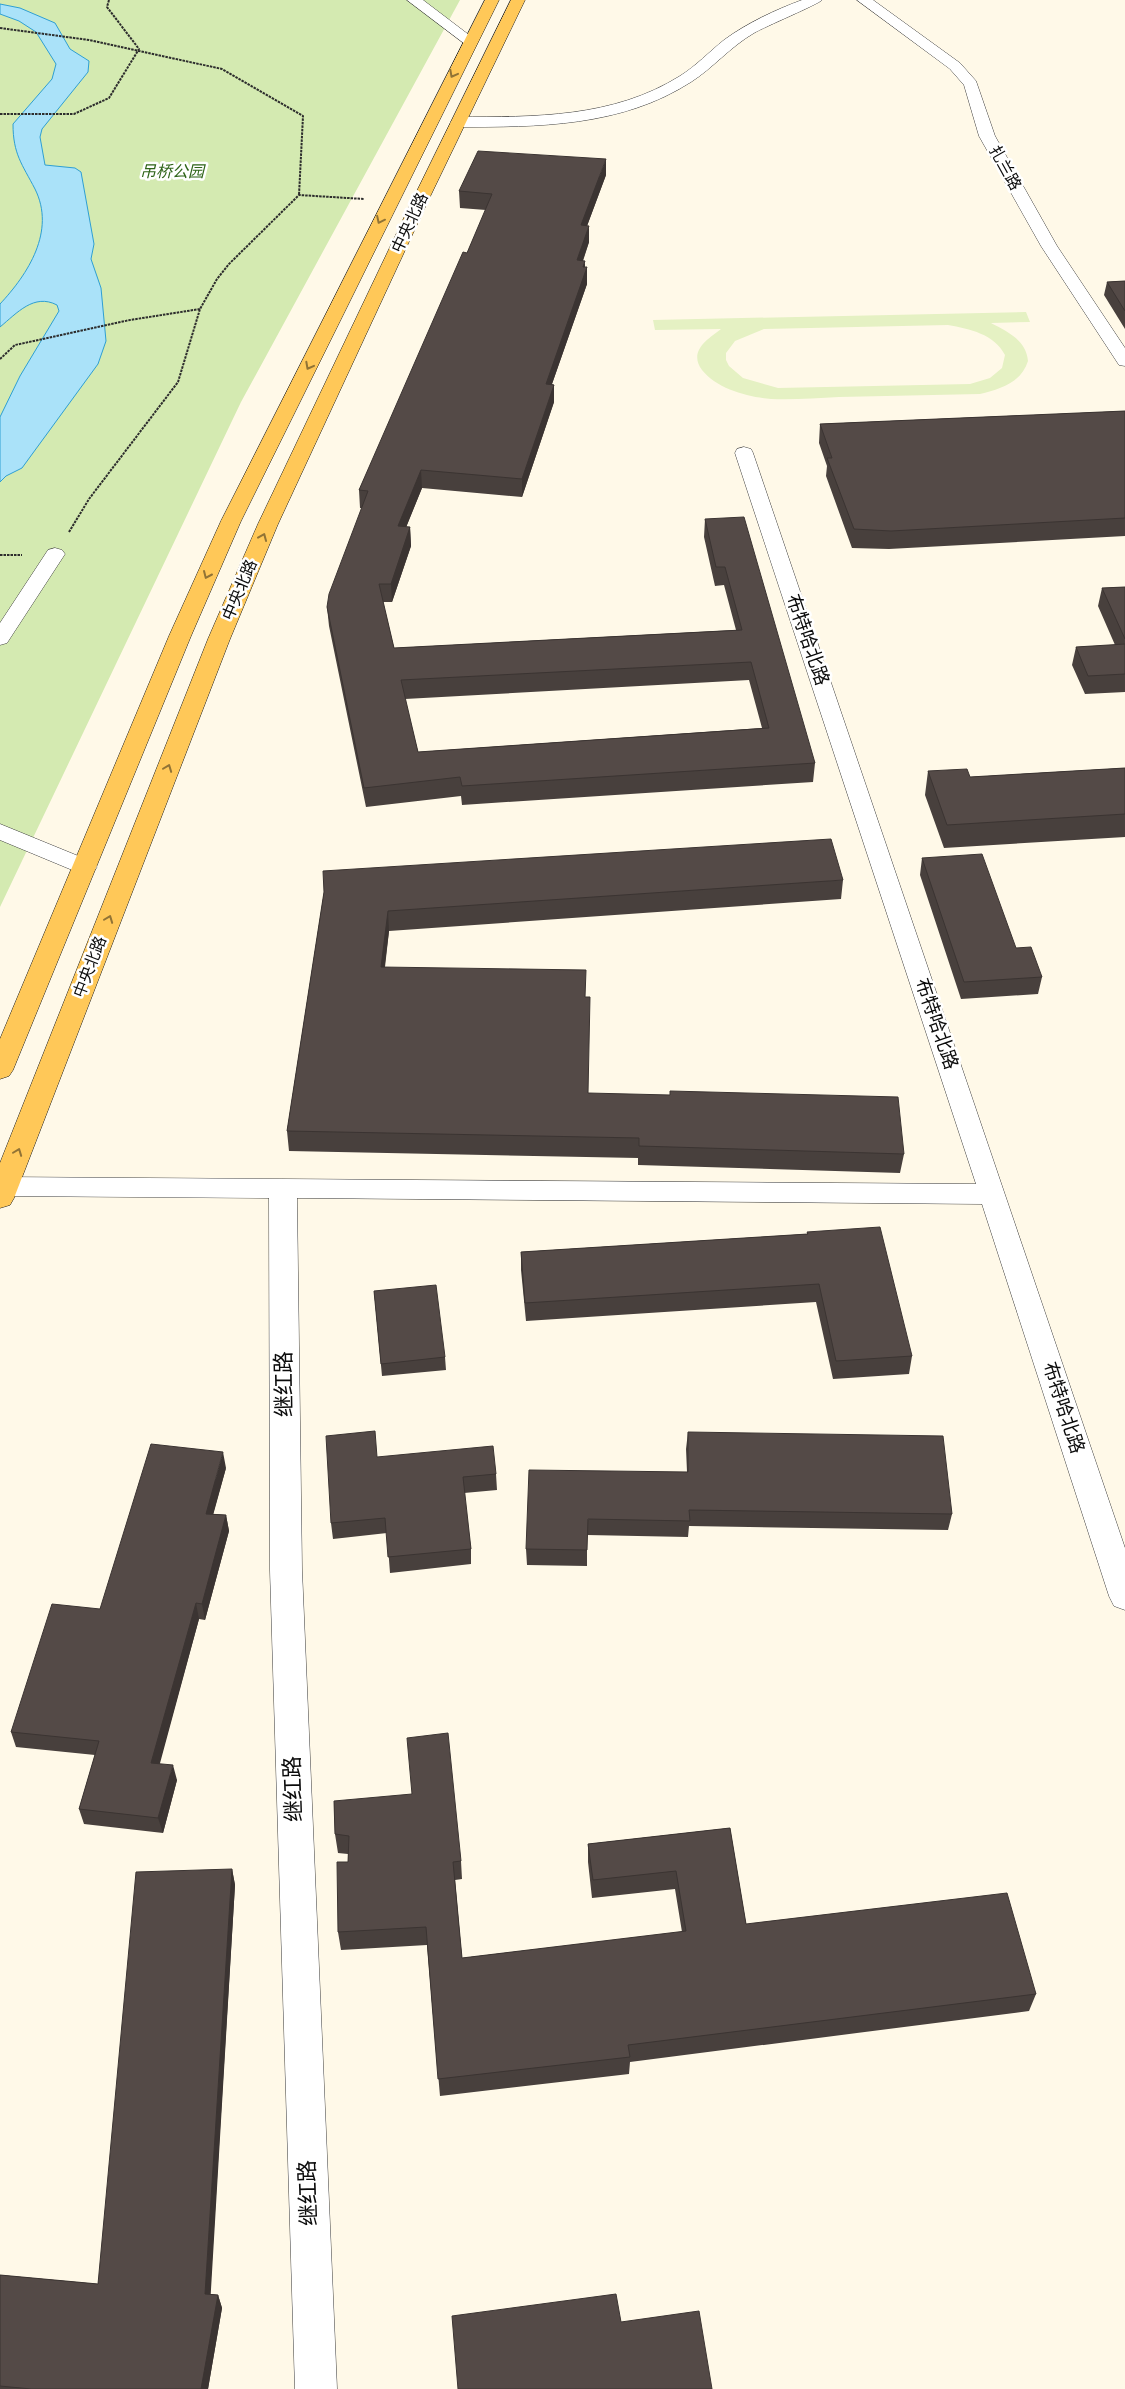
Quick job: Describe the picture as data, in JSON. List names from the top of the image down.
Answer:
{
  "streets": {
    "main road": ["中央北路"],
    "street": ["扎兰路", "布特哈北路", "继红路"]
  },
  "parks": ["吊桥公园"]
}
